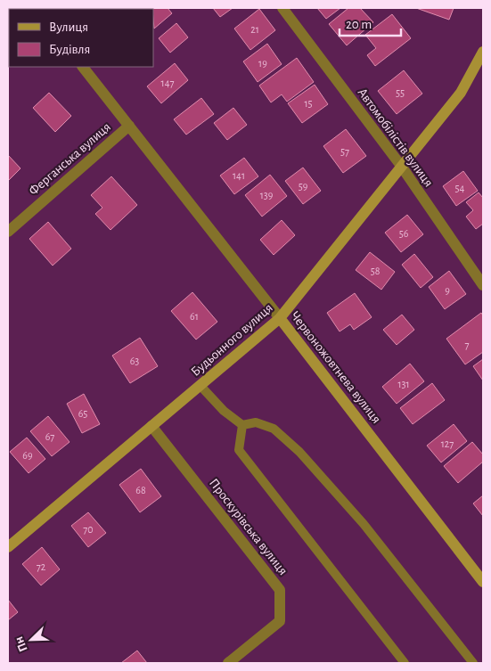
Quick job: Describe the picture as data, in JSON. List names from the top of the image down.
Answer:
{
  "streets": {
    "main road": ["Будьонного вулиця", "Червоножовтнева вулиця"],
    "street": ["Автомобілістів вулиця", "Ферганська вулиця", "Проскурівська вулиця"]
  },
  "crossings": [
    ["Автомобілістів вулиця", "Будьонного вулиця"],
    ["Ферганська вулиця", "Червоножовтнева вулиця"],
    ["Будьонного вулиця", "Червоножовтнева вулиця"],
    ["Будьонного вулиця", "Проскурівська вулиця"]
  ],
  "house_numbers": [
    "21",
    "19",
    "147",
    "55",
    "15",
    "57",
    "141",
    "59",
    "54",
    "139",
    "56",
    "58",
    "9",
    "61",
    "7",
    "63",
    "131",
    "65",
    "67",
    "127",
    "69",
    "68",
    "70",
    "72"
  ],
  "legend": ["Вулиця", "Будівля"],
  "scale_bar": "20 m",
  "north": "bottom left"
}
